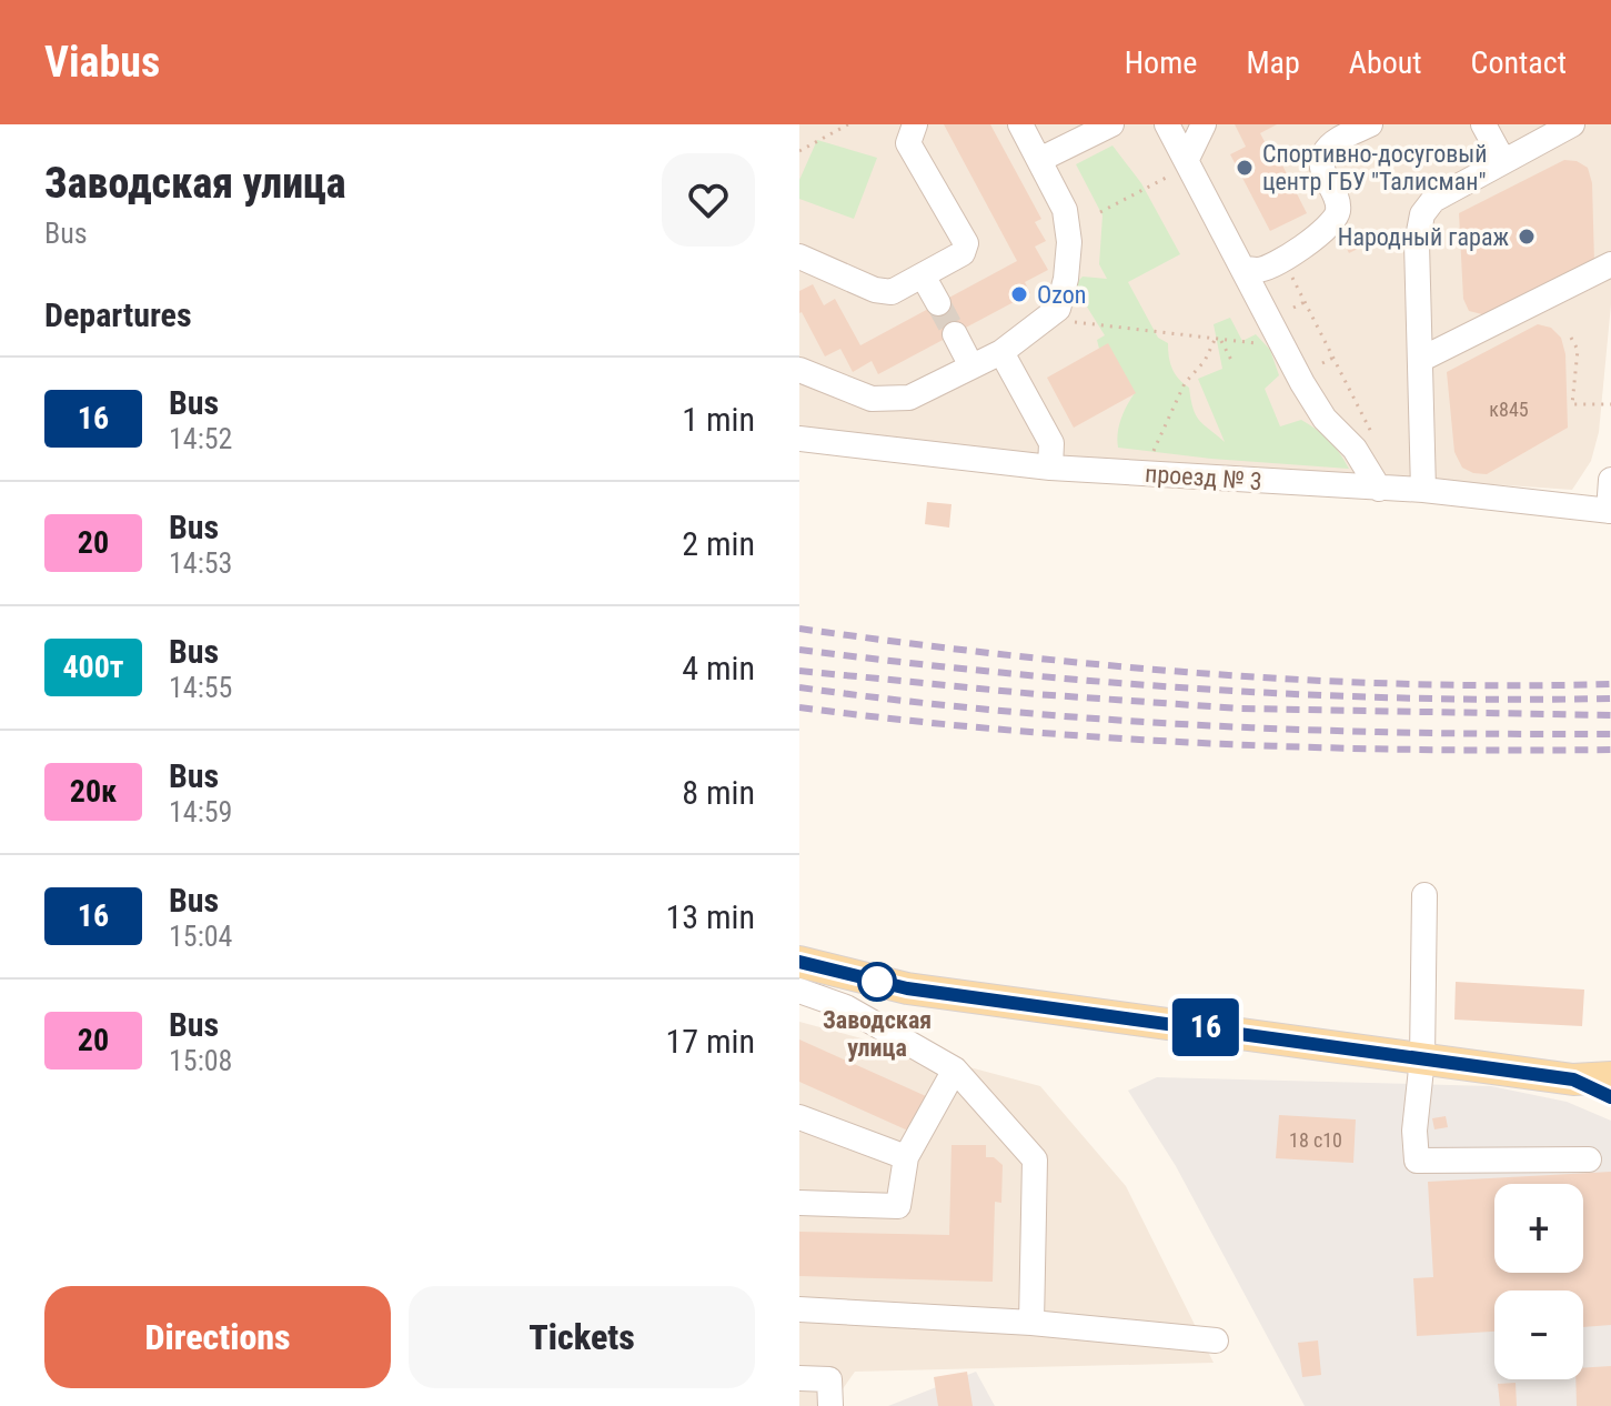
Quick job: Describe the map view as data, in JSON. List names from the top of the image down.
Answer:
{
  "streets": {
    "street": ["проезд № 3"]
  },
  "places": [
    "Спортивно-досуговый центр ГБУ \"Талисман\"",
    "Народный гараж",
    "Ozon",
    "Заводская улица"
  ],
  "lines": ["bus line 16"],
  "house_numbers": ["к845", "18 с10"],
  "page": {
    "header": "Viabus",
    "nav": [
      "Home",
      "Map",
      "About",
      "Contact"
    ],
    "heading": [
      ["Заводская улица", "Bus"],
      "Departures"
    ],
    "on_map": "16",
    "list": [
      {
        "mark": "16",
        "name": "Bus",
        "note": "14:52",
        "value": "1 min"
      },
      {
        "mark": "20",
        "name": "Bus",
        "note": "14:53",
        "value": "2 min"
      },
      {
        "mark": "400т",
        "name": "Bus",
        "note": "14:55",
        "value": "4 min"
      },
      {
        "mark": "20к",
        "name": "Bus",
        "note": "14:59",
        "value": "8 min"
      },
      {
        "mark": "16",
        "name": "Bus",
        "note": "15:04",
        "value": "13 min"
      },
      {
        "mark": "20",
        "name": "Bus",
        "note": "15:08",
        "value": "17 min"
      }
    ],
    "map_buttons": ["+", "−"],
    "buttons": ["Directions", "Tickets"]
  }
}
